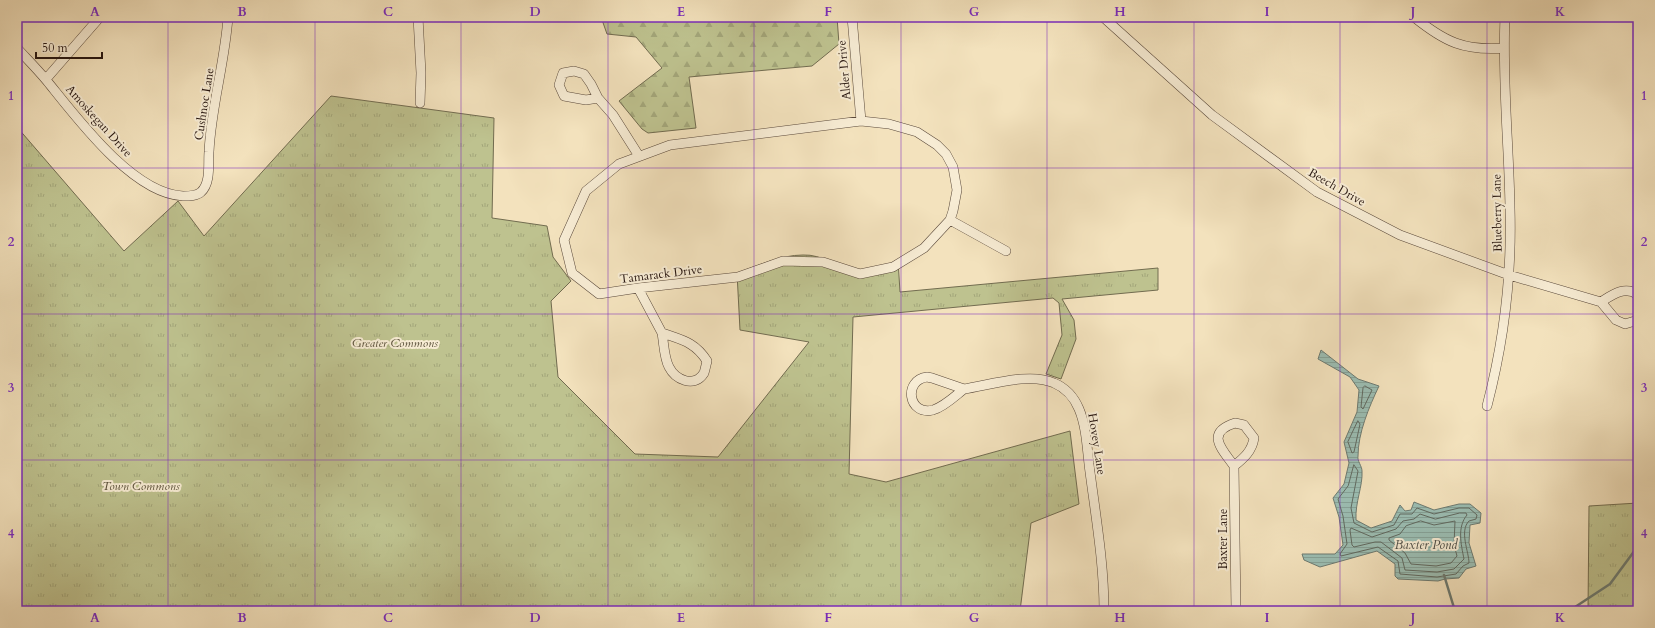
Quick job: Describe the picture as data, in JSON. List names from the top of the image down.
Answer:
{
  "streets": {
    "street": [
      "Alder Drive",
      "Cushnoc Lane",
      "Amoskegan Drive",
      "Beech Drive",
      "Blueberry Lane",
      "Tamarack Drive",
      "Hovey Lane",
      "Baxter Lane"
    ]
  },
  "crossings": [
    ["Alder Drive", "Tamarack Drive"],
    ["Cushnoc Lane", "Amoskegan Drive"],
    ["Beech Drive", "Blueberry Lane"]
  ],
  "water": ["Baxter Pond"],
  "parks": ["Greater Commons", "Town Commons"],
  "scale_bar": "50 m",
  "grid": {
    "columns": [
      "A",
      "B",
      "C",
      "D",
      "E",
      "F",
      "G",
      "H",
      "I",
      "J",
      "K"
    ],
    "rows": [
      "1",
      "2",
      "3",
      "4"
    ]
  }
}
